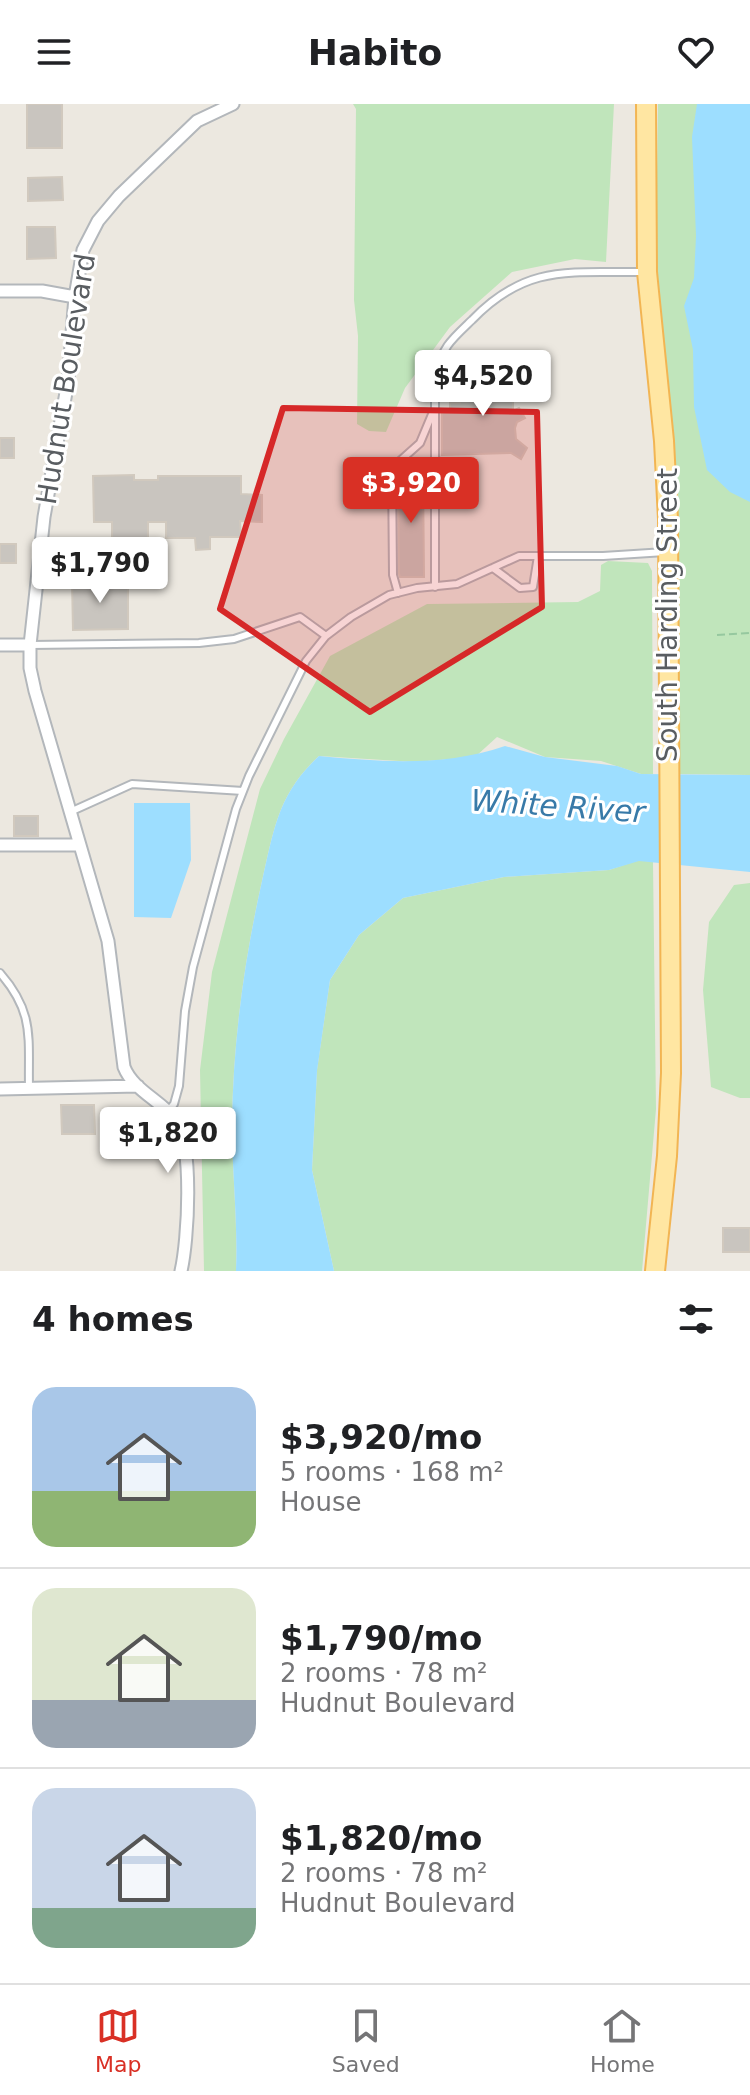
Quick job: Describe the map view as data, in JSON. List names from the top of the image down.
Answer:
{
  "streets": {
    "main road": ["South Harding Street"],
    "street": ["Hudnut Boulevard"]
  },
  "water": ["White River"],
  "page": {
    "header": "Habito",
    "price": [
      "$4,520",
      "$3,920",
      "$1,790",
      "$1,820"
    ],
    "heading": "4 homes",
    "list": [
      {
        "name": "$3,920/mo",
        "note": "5 rooms · 168 m² · House"
      },
      {
        "name": "$1,790/mo",
        "note": "2 rooms · 78 m² · Hudnut Boulevard"
      },
      {
        "name": "$1,820/mo",
        "note": "2 rooms · 78 m² · Hudnut Boulevard"
      }
    ],
    "tabs": ["Map", "Saved", "Home"]
  }
}
